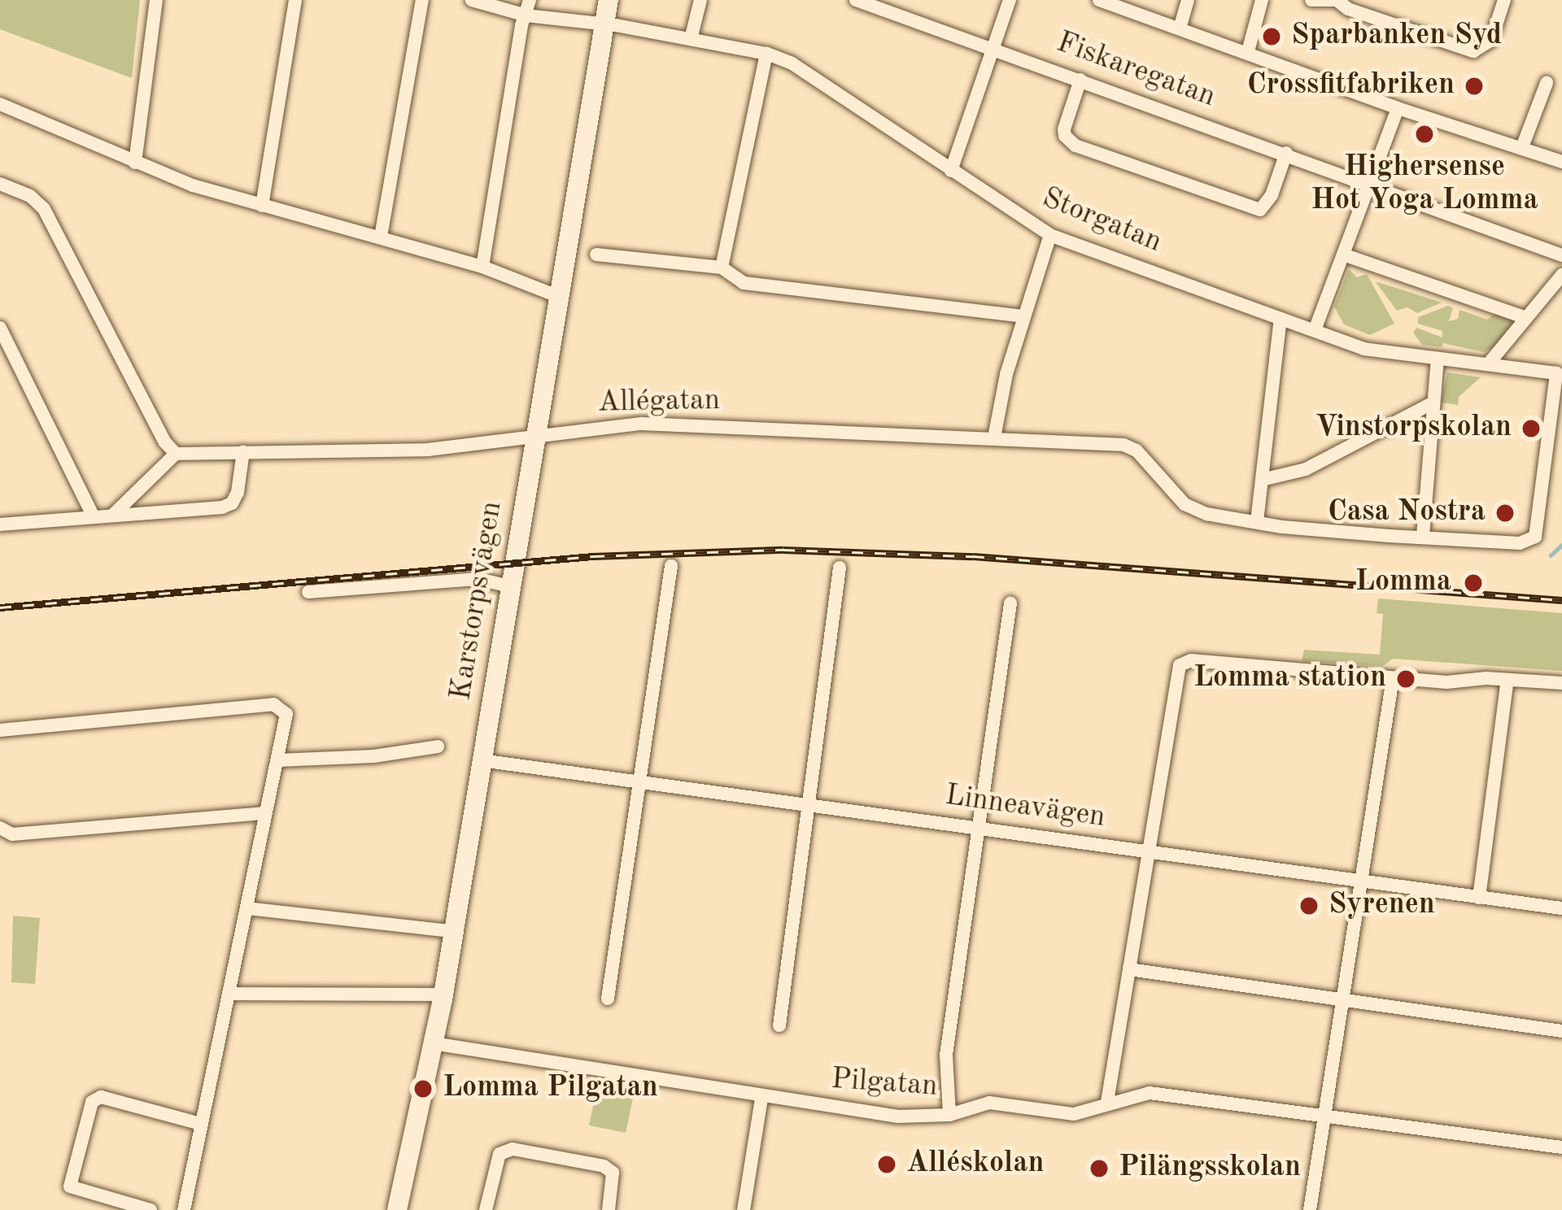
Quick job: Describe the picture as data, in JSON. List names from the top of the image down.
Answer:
{
  "streets": {
    "street": [
      "Fiskaregatan",
      "Storgatan",
      "Allégatan",
      "Karstorpsvägen",
      "Linneavägen",
      "Pilgatan"
    ]
  },
  "crossings": [
    ["Storgatan", "Karstorpsvägen"],
    ["Allégatan", "Karstorpsvägen"],
    ["Karstorpsvägen", "Linneavägen"],
    ["Karstorpsvägen", "Pilgatan"]
  ],
  "places": [
    "Sparbanken Syd",
    "Crossfitfabriken",
    "Highersense Hot Yoga Lomma",
    "Vinstorpskolan",
    "Casa Nostra",
    "Lomma",
    "Lomma station",
    "Syrenen",
    "Lomma Pilgatan",
    "Alléskolan",
    "Pilängsskolan"
  ]
}
